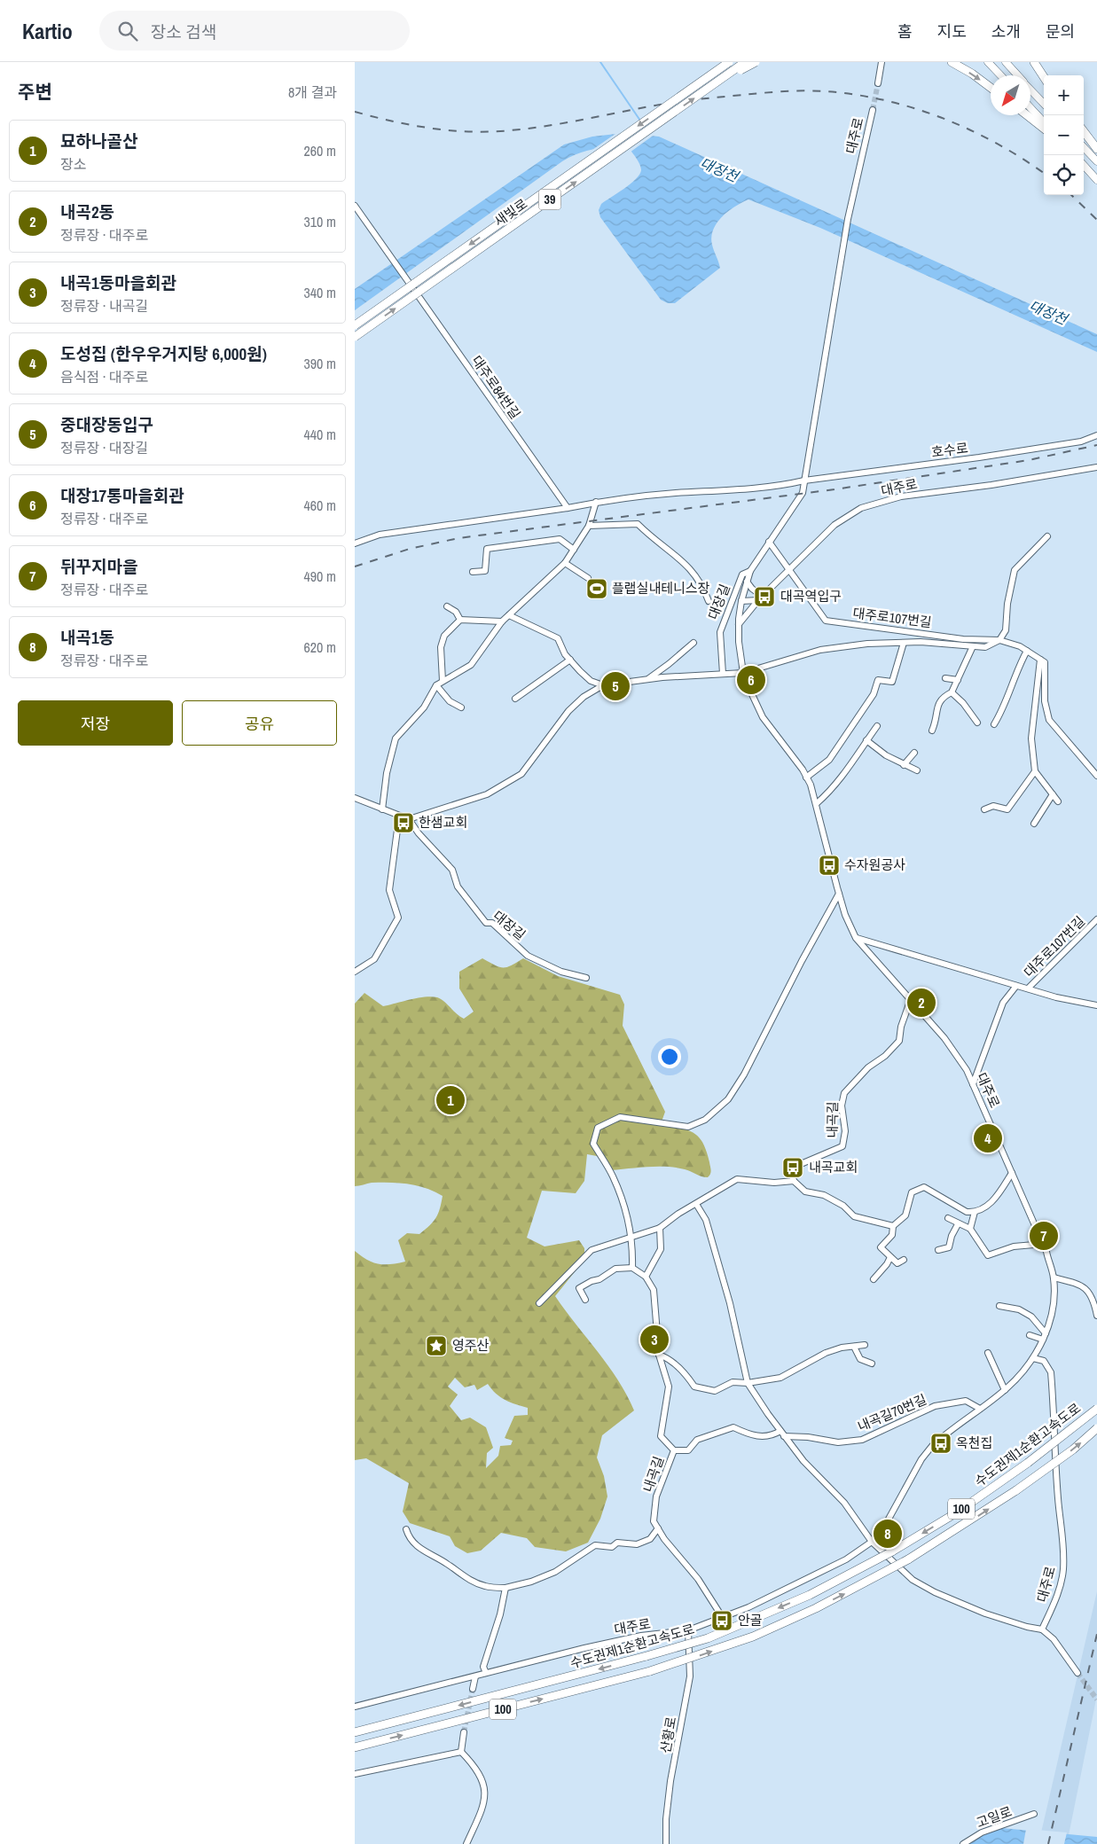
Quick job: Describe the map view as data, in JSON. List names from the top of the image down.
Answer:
{
  "streets": {
    "highway": [
      "39",
      "새빛로",
      "수도권제1순환고속도로",
      "100"
    ],
    "street": [
      "대주로",
      "대주로84번길",
      "호수로",
      "대장길",
      "대주로107번길",
      "내곡길",
      "내곡길70번길",
      "산황로",
      "고일로"
    ]
  },
  "crossings": [
    ["대주로", "호수로"],
    ["대주로", "대장길"],
    ["대주로", "대주로107번길"],
    ["대주로", "내곡길"],
    ["대주로", "내곡길70번길"],
    ["대주로", "산황로"],
    ["내곡길", "내곡길70번길"]
  ],
  "water": ["대장천"],
  "places": {
    "sports": ["플랩실내테니스장"],
    "bus stop": [
      "대곡역입구",
      "한샘교회",
      "수자원공사",
      "내곡교회",
      "옥천집",
      "안골"
    ],
    "place": ["영주산"]
  },
  "north": "bottom left",
  "page": {
    "header": "Kartio",
    "search": "장소 검색",
    "nav": [
      "홈",
      "지도",
      "소개",
      "문의"
    ],
    "heading": ["주변", "8개 결과"],
    "map_buttons": ["+", "−"],
    "list": [
      {
        "mark": "1",
        "name": "묘하나골산",
        "note": "장소",
        "value": "260 m"
      },
      {
        "mark": "2",
        "name": "내곡2동",
        "note": "정류장 · 대주로",
        "value": "310 m"
      },
      {
        "mark": "3",
        "name": "내곡1동마을회관",
        "note": "정류장 · 내곡길",
        "value": "340 m"
      },
      {
        "mark": "4",
        "name": "도성집 (한우우거지탕 6,000원)",
        "note": "음식점 · 대주로",
        "value": "390 m"
      },
      {
        "mark": "5",
        "name": "중대장동입구",
        "note": "정류장 · 대장길",
        "value": "440 m"
      },
      {
        "mark": "6",
        "name": "대장17통마을회관",
        "note": "정류장 · 대주로",
        "value": "460 m"
      },
      {
        "mark": "7",
        "name": "뒤꾸지마을",
        "note": "정류장 · 대주로",
        "value": "490 m"
      },
      {
        "mark": "8",
        "name": "내곡1동",
        "note": "정류장 · 대주로",
        "value": "620 m"
      }
    ],
    "pins": [
      "6",
      "5",
      "2",
      "1",
      "4",
      "7",
      "3",
      "8"
    ],
    "buttons": ["저장", "공유"]
  }
}
